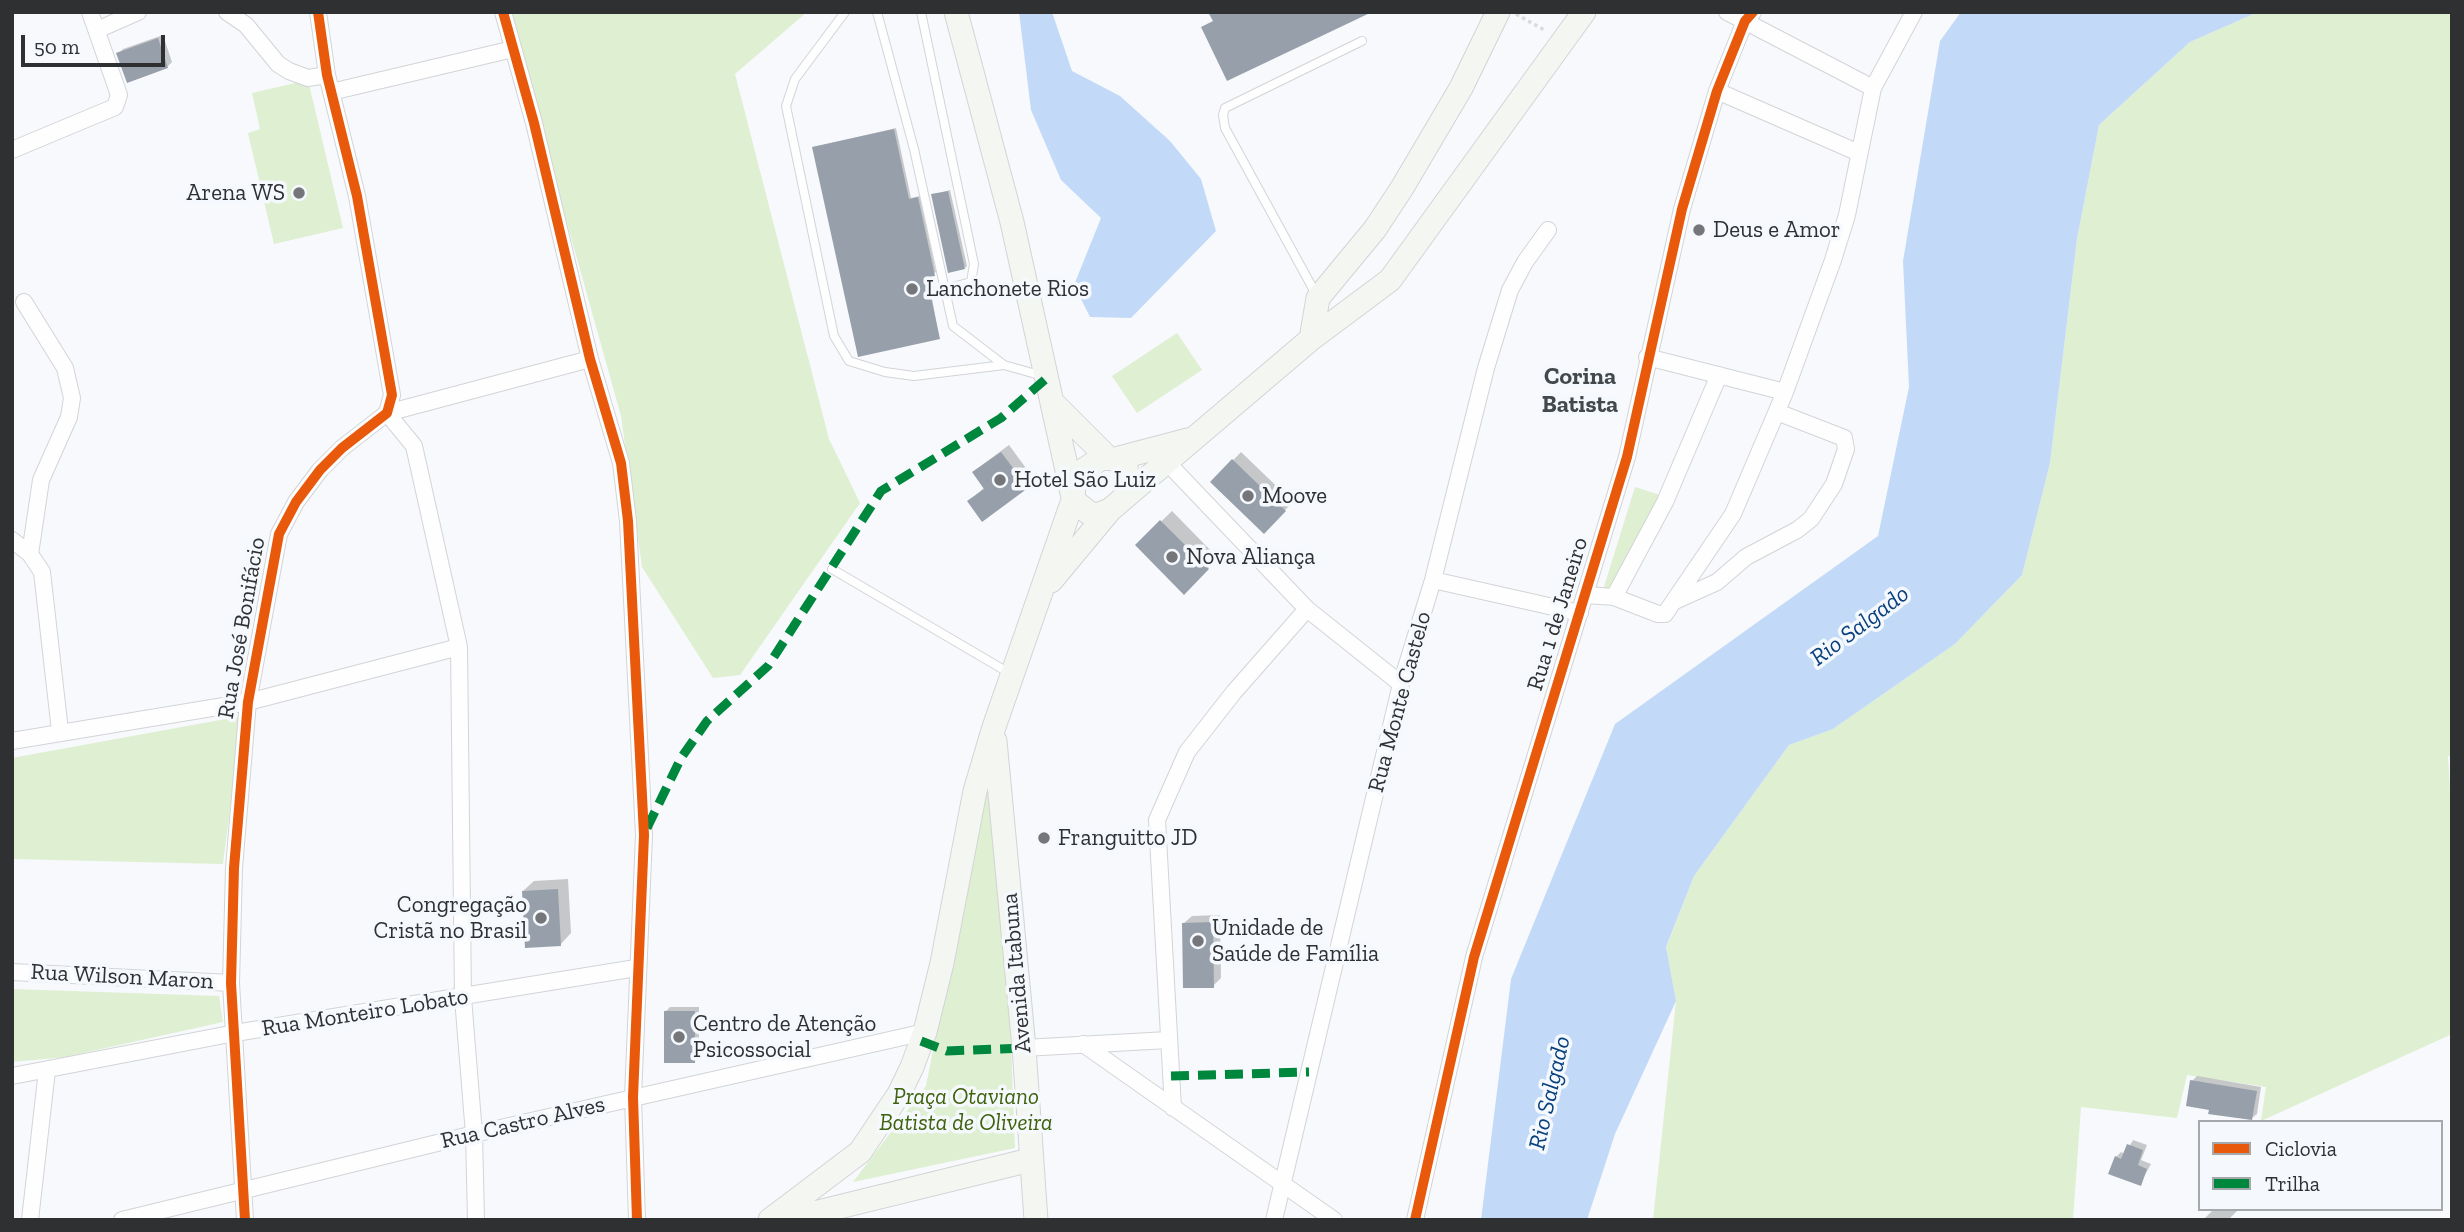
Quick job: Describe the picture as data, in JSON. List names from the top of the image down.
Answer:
{
  "streets": {
    "main road": ["Avenida Itabuna"],
    "street": [
      "Rua 1 de Janeiro",
      "Rua José Bonifácio",
      "Rua Monte Castelo",
      "Rua Wilson Maron",
      "Rua Monteiro Lobato",
      "Rua Castro Alves"
    ]
  },
  "crossings": [
    ["Rua José Bonifácio", "Rua Wilson Maron"],
    ["Rua José Bonifácio", "Rua Monteiro Lobato"],
    ["Rua José Bonifácio", "Rua Castro Alves"]
  ],
  "districts": ["Corina Batista"],
  "water": ["Rio Salgado"],
  "parks": ["Praça Otaviano Batista de Oliveira"],
  "places": [
    "Arena WS",
    "Deus e Amor",
    "Lanchonete Rios",
    "Hotel São Luiz",
    "Moove",
    "Nova Aliança",
    "Franguitto JD",
    "Congregação Cristã no Brasil",
    "Unidade de Saúde de Família",
    "Centro de Atenção Psicossocial"
  ],
  "legend": ["Ciclovia", "Trilha"],
  "scale_bar": "50 m"
}
